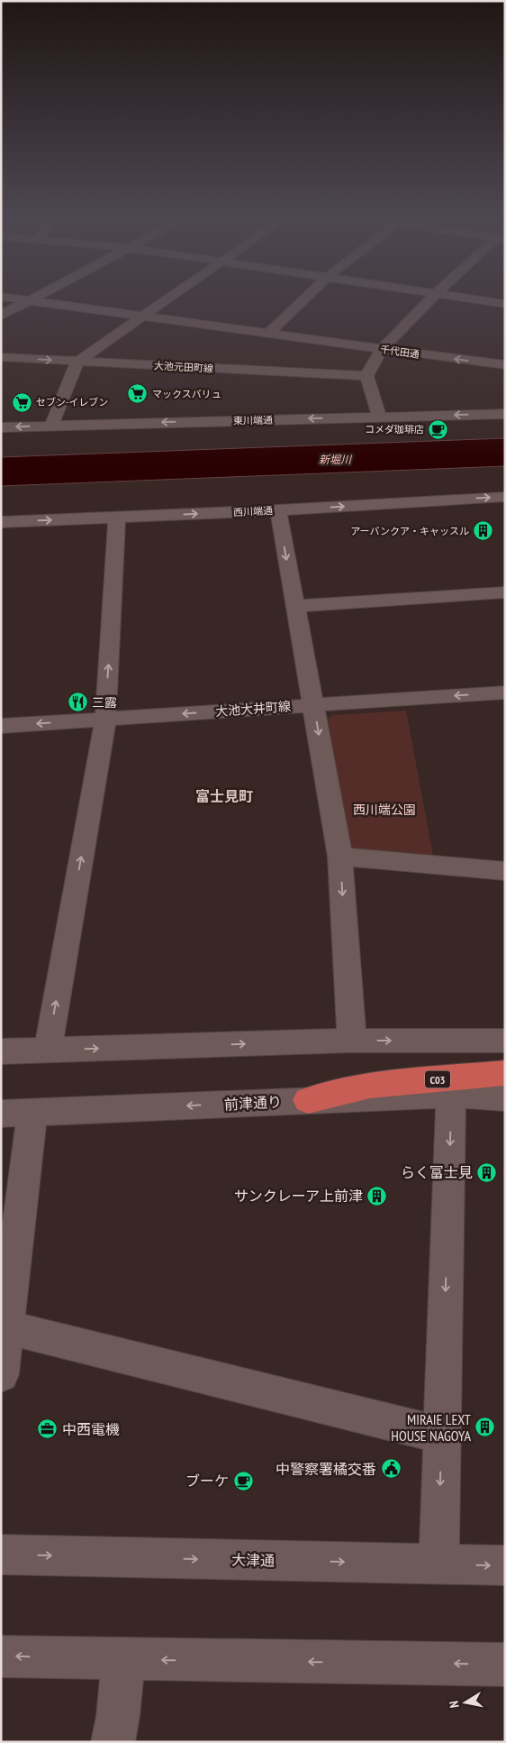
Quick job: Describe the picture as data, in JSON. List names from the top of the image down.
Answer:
{
  "streets": {
    "highway": ["C03"],
    "street": [
      "千代田通",
      "大池元田町線",
      "東川端通",
      "西川端通",
      "大池大井町線",
      "前津通り",
      "大津通"
    ]
  },
  "crossings": [
    ["C03", "前津通り"]
  ],
  "districts": ["富士見町"],
  "water": ["新堀川"],
  "parks": ["西川端公園"],
  "places": {
    "supermarket": ["マックスバリュ", "セブン-イレブン"],
    "cafe": ["コメダ珈琲店", "ブーケ"],
    "building": [
      "アーバンクア・キャッスル",
      "らく富士見",
      "サンクレーア上前津",
      "MIRAIE LEXT HOUSE NAGOYA"
    ],
    "restaurant": ["三露"],
    "office": ["中西電機"],
    "public building": ["中警察署橘交番"]
  },
  "north": "left"
}
